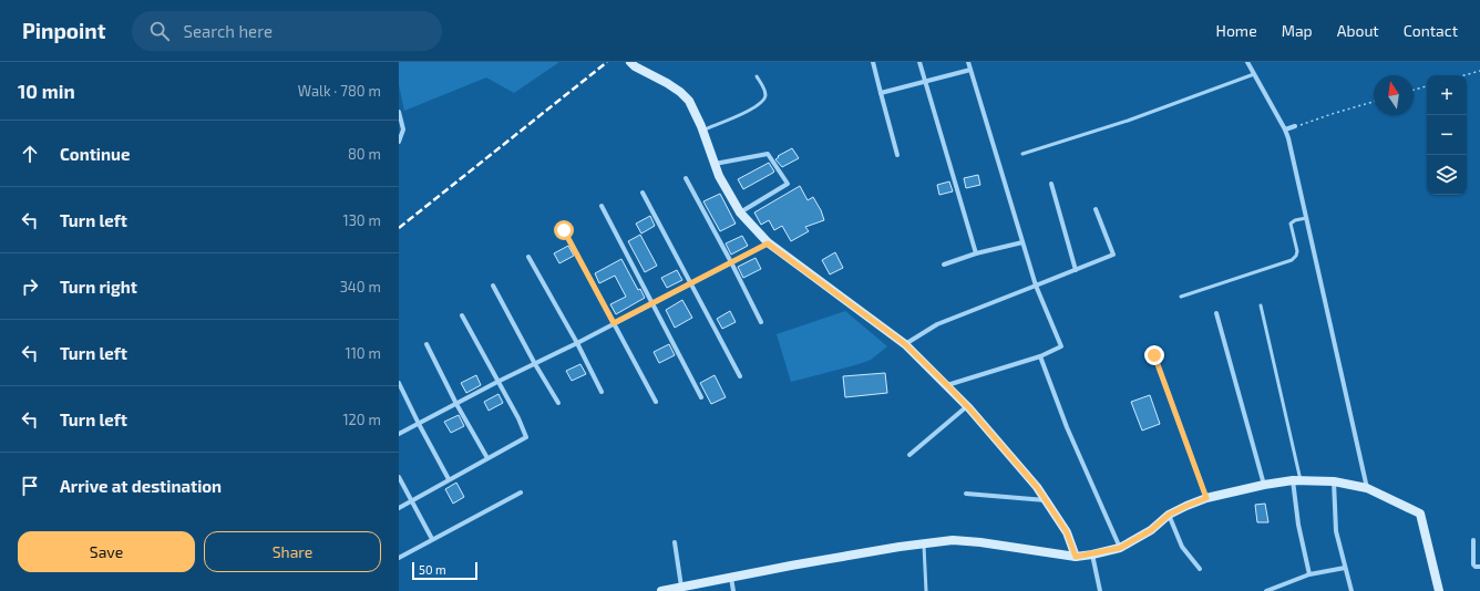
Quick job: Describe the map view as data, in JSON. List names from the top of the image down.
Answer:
{
  "scale_bar": "50 m",
  "north": "top",
  "page": {
    "header": "Pinpoint",
    "search": "Search here",
    "nav": [
      "Home",
      "Map",
      "About",
      "Contact"
    ],
    "heading": ["10 min", "Walk · 780 m"],
    "map_buttons": ["+", "−"],
    "list": [
      ["Continue", "80 m"],
      ["Turn left", "130 m"],
      ["Turn right", "340 m"],
      ["Turn left", "110 m"],
      ["Turn left", "120 m"],
      "Arrive at destination"
    ],
    "buttons": ["Save", "Share"],
    "scale": "50 m"
  }
}
